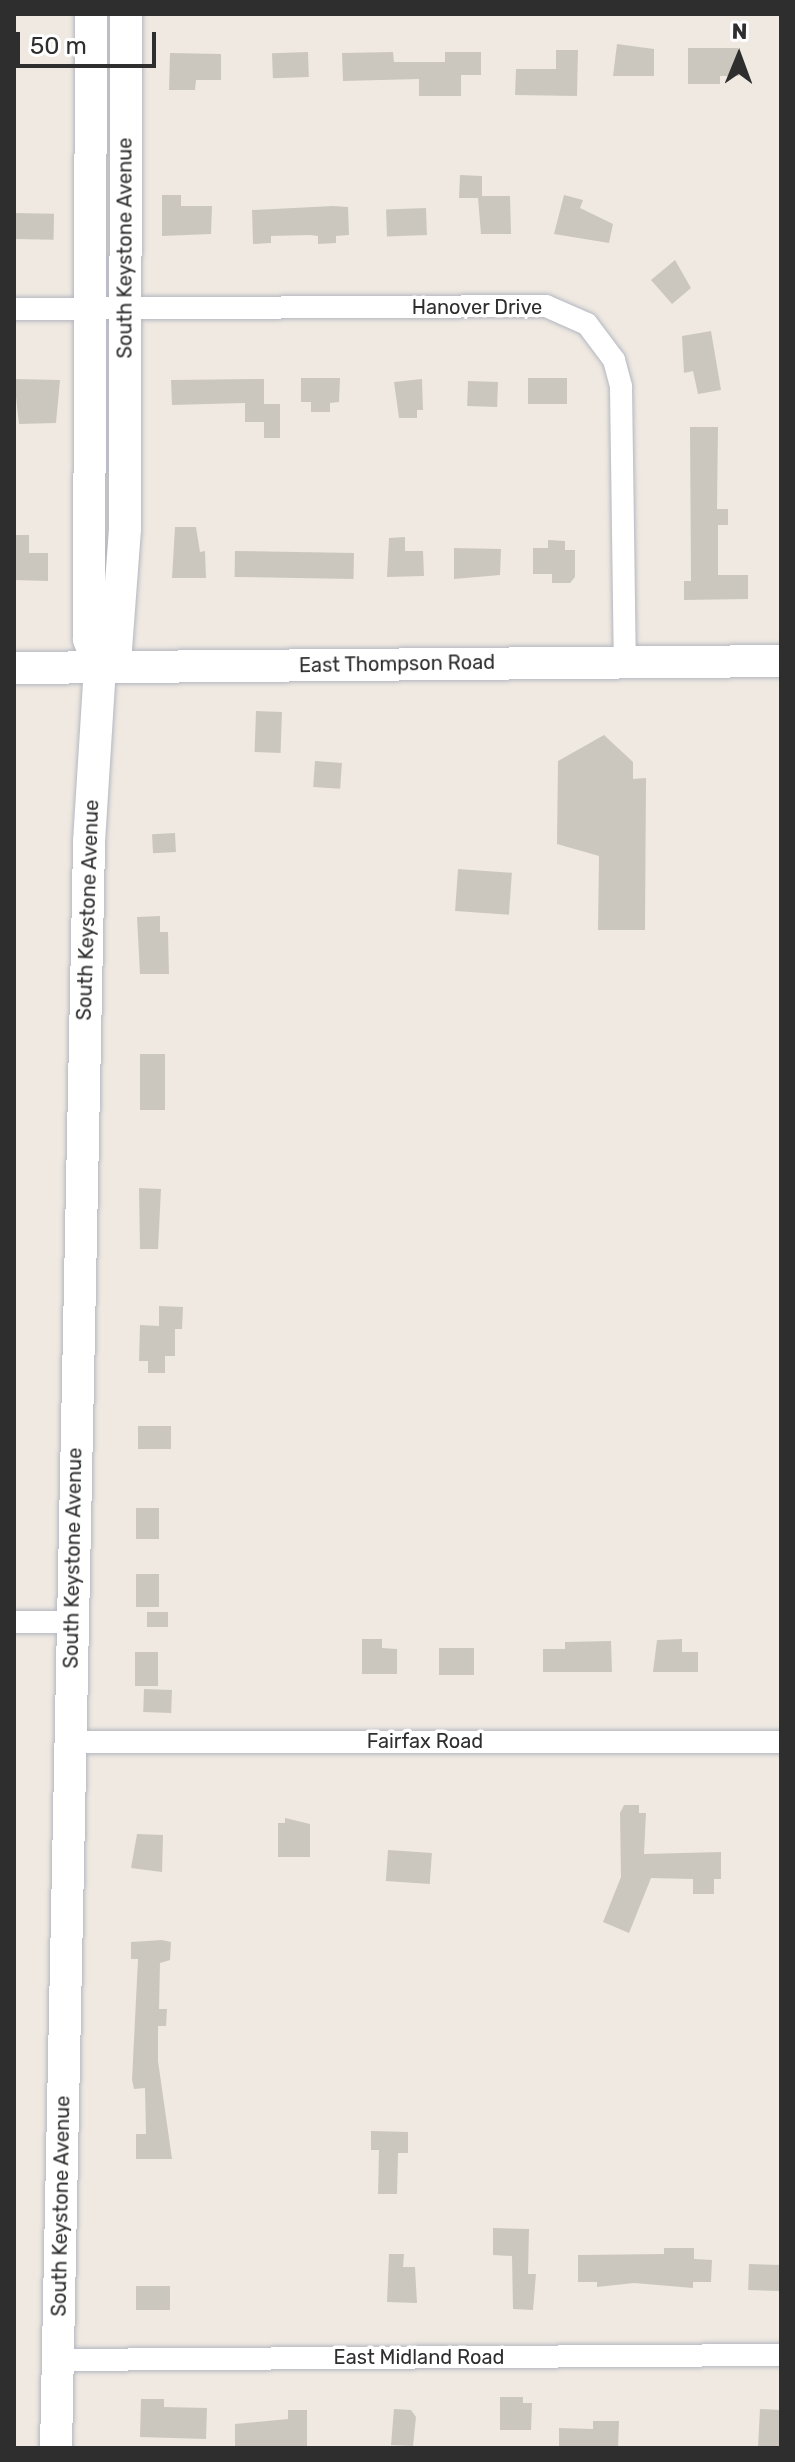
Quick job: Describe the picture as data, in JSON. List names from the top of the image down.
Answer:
{
  "streets": {
    "main road": ["South Keystone Avenue", "East Thompson Road"],
    "street": ["Hanover Drive", "Fairfax Road", "East Midland Road"]
  },
  "crossings": [
    ["South Keystone Avenue", "Hanover Drive"],
    ["South Keystone Avenue", "East Thompson Road"],
    ["South Keystone Avenue", "Fairfax Road"],
    ["South Keystone Avenue", "East Midland Road"],
    ["Hanover Drive", "East Thompson Road"]
  ],
  "scale_bar": "50 m",
  "north": "top"
}
